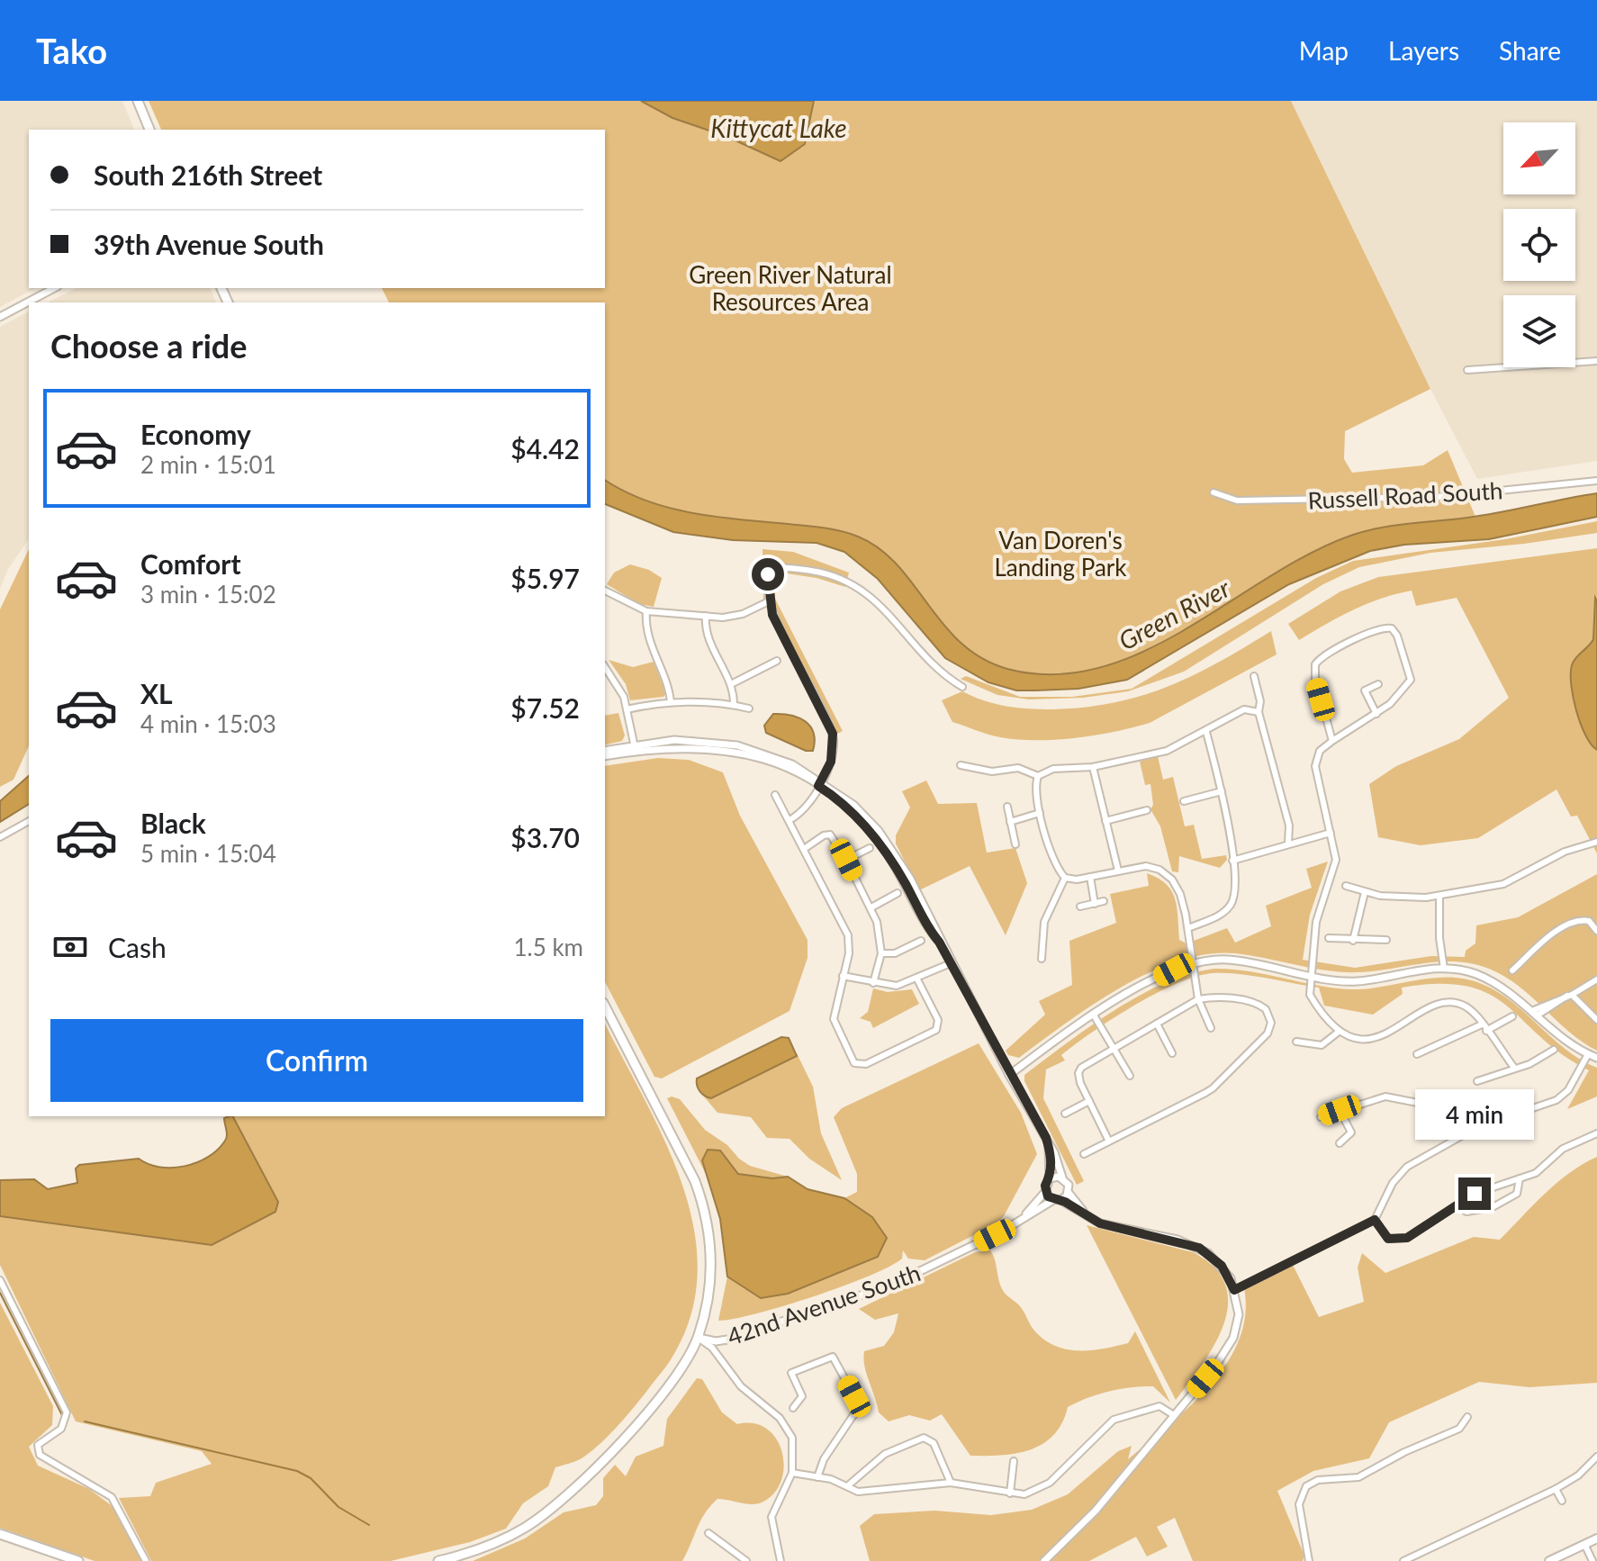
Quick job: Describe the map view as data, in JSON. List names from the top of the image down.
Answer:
{
  "streets": {
    "street": ["Russell Road South", "42nd Avenue South"]
  },
  "water": ["Kittycat Lake", "Green River"],
  "parks": ["Green River Natural Resources Area", "Van Doren's Landing Park"],
  "north": "bottom left",
  "page": {
    "header": "Tako",
    "nav": ["Map", "Layers", "Share"],
    "banner": ["South 216th Street", "39th Avenue South"],
    "heading": "Choose a ride",
    "list": [
      {
        "name": "Economy",
        "note": "2 min · 15:01",
        "value": "$4.42"
      },
      {
        "name": "Comfort",
        "note": "3 min · 15:02",
        "value": "$5.97"
      },
      {
        "name": "XL",
        "note": "4 min · 15:03",
        "value": "$7.52"
      },
      {
        "name": "Black",
        "note": "5 min · 15:04",
        "value": "$3.70"
      }
    ],
    "pay": ["Cash", "1.5 km"],
    "buttons": "Confirm",
    "bubble": "4 min"
  }
}
